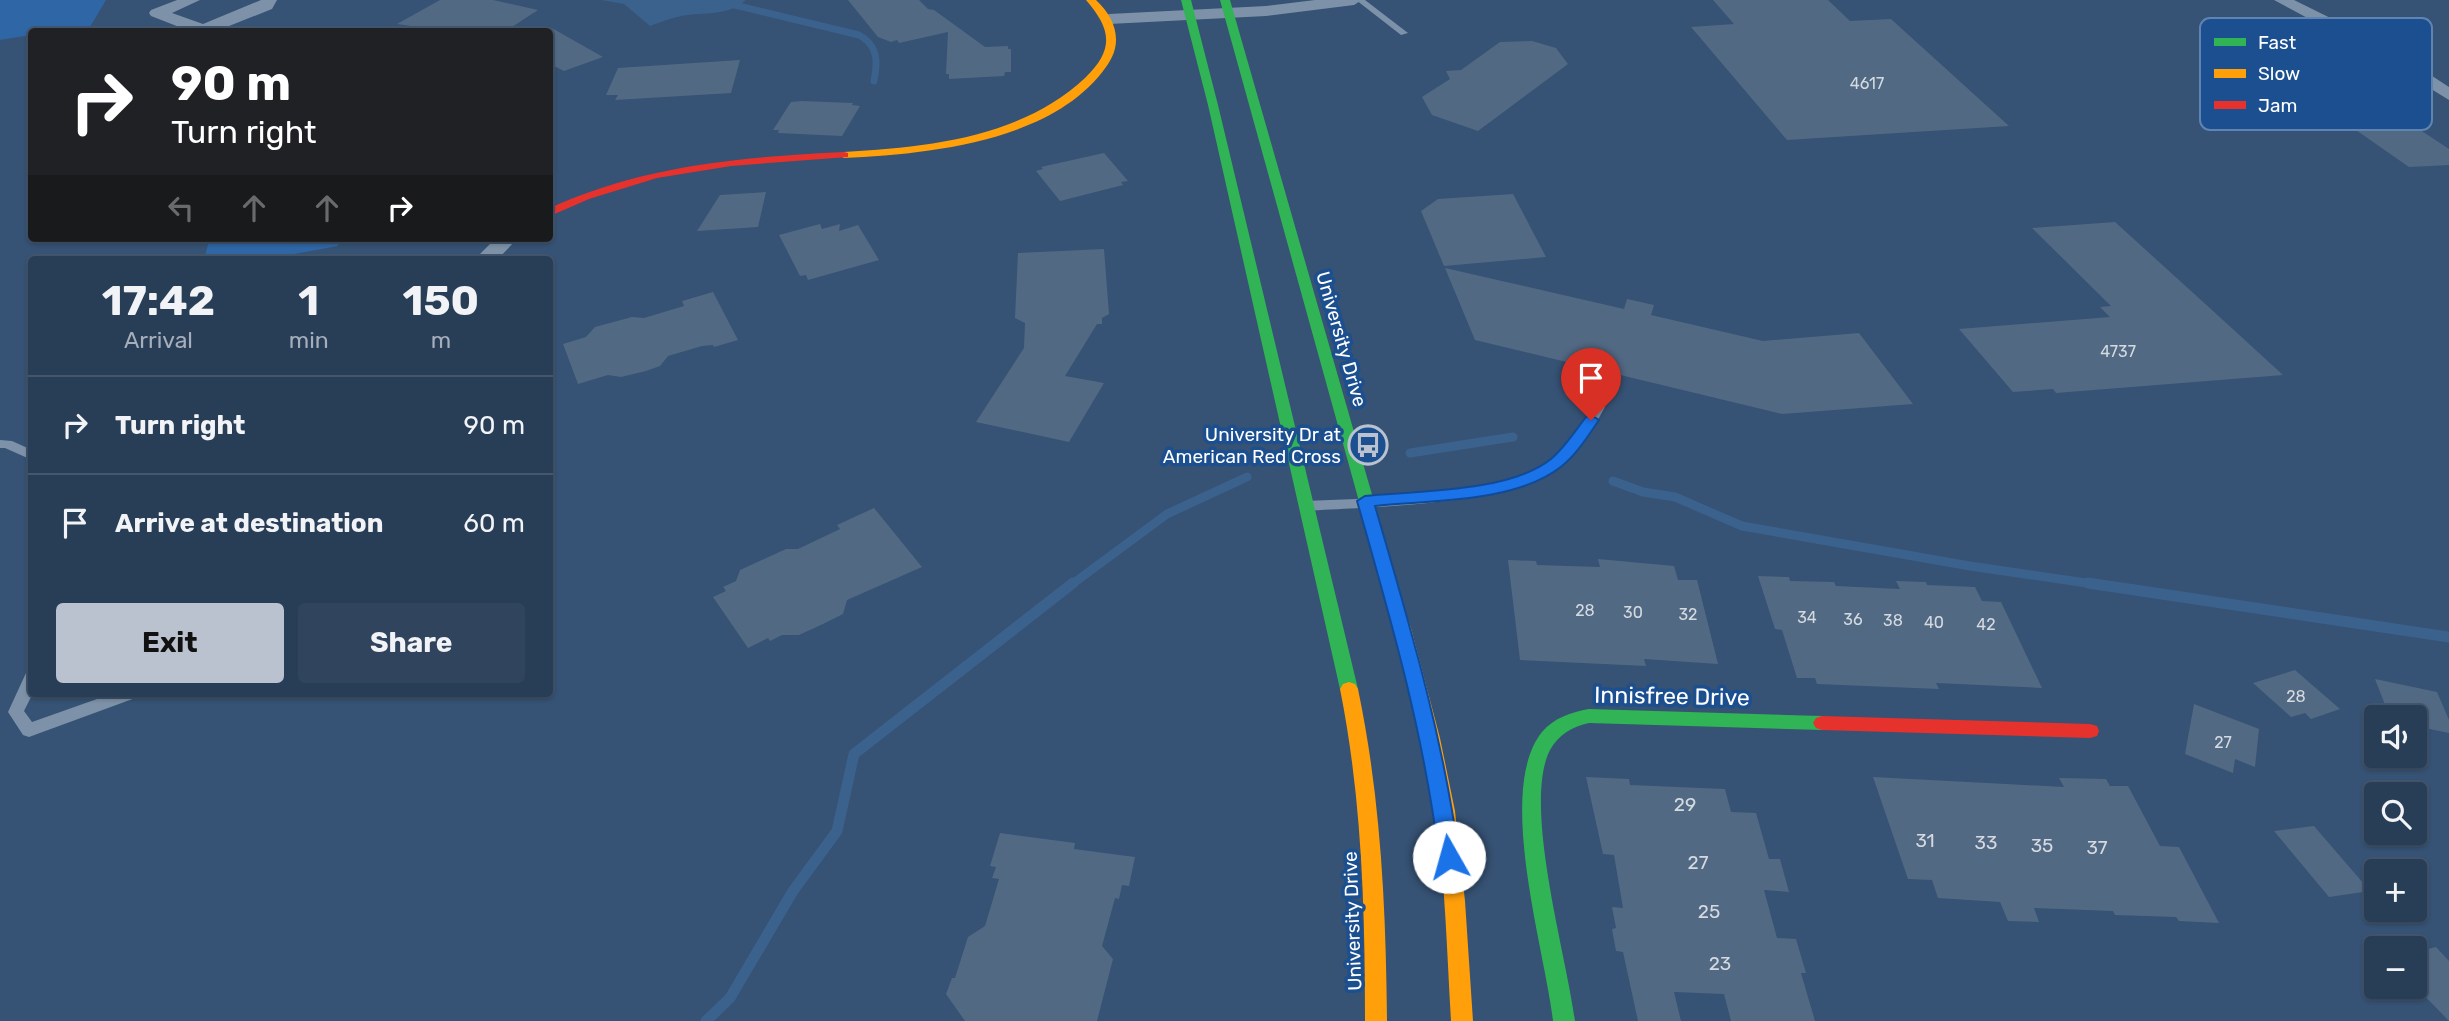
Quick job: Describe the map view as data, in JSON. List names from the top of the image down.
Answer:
{
  "streets": {
    "main road": ["University Drive", "Innisfree Drive"]
  },
  "places": {
    "bus stop": ["University Dr at American Red Cross"]
  },
  "house_numbers": [
    "4617",
    "4737",
    "28",
    "30",
    "32",
    "34",
    "36",
    "38",
    "40",
    "42",
    "28",
    "27",
    "29",
    "31",
    "33",
    "35",
    "37",
    "27",
    "25",
    "23"
  ],
  "legend": ["Fast", "Slow", "Jam"],
  "page": {
    "turn": ["90 m", "Turn right"],
    "eta": [
      "17:42",
      "Arrival",
      "1",
      "min",
      "150",
      "m"
    ],
    "list": [
      {
        "name": "Turn right",
        "value": "90 m"
      },
      {
        "name": "Arrive at destination",
        "value": "60 m"
      }
    ],
    "buttons": ["Exit", "Share"],
    "map_buttons": ["+", "−"]
  }
}
